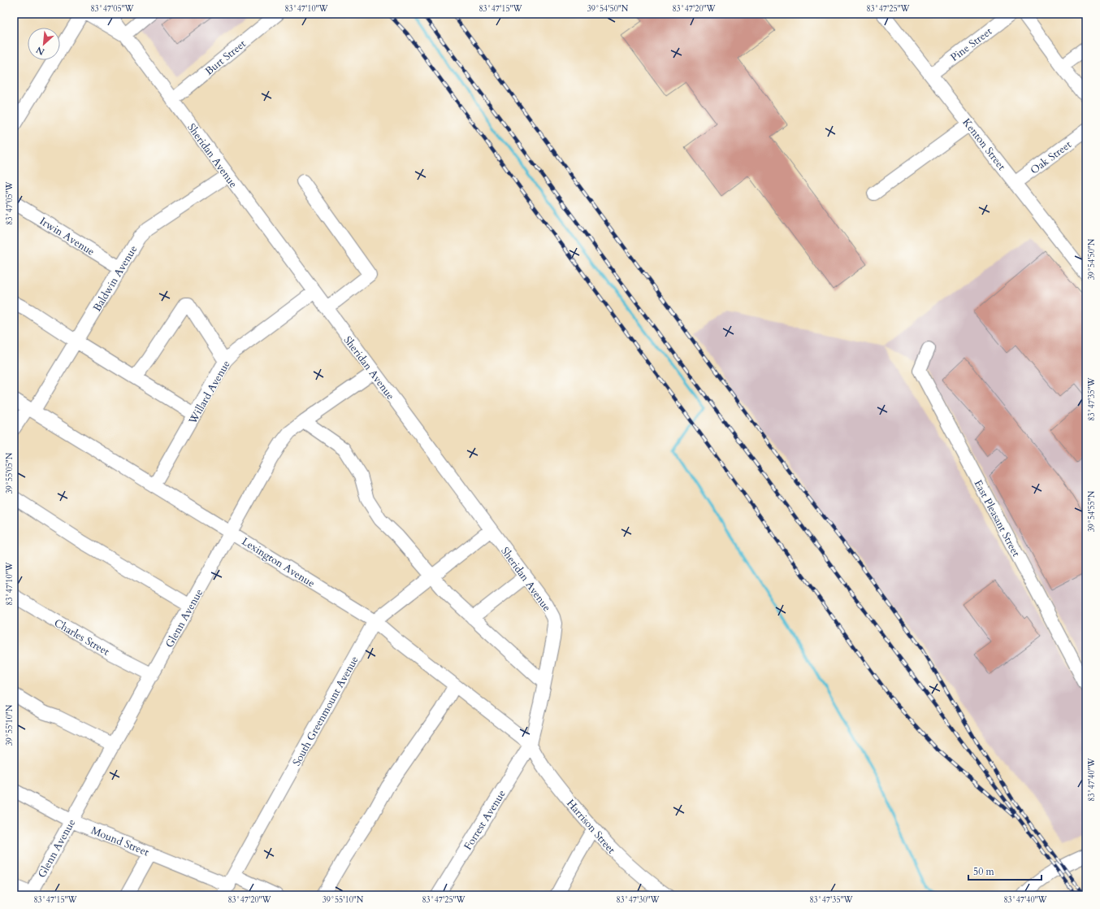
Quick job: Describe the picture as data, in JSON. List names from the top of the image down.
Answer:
{
  "streets": {
    "street": [
      "Pine Street",
      "Burt Street",
      "Kenton Street",
      "Sheridan Avenue",
      "Oak Street",
      "Irwin Avenue",
      "Baldwin Avenue",
      "Willard Avenue",
      "East Pleasant Street",
      "Lexington Avenue",
      "Glenn Avenue",
      "Charles Street",
      "South Greenmount Avenue",
      "Forrest Avenue",
      "Harrison Street",
      "Mound Street"
    ]
  },
  "crossings": [
    ["Pine Street", "Kenton Street"],
    ["Burt Street", "Sheridan Avenue"],
    ["Kenton Street", "Oak Street"],
    ["Sheridan Avenue", "Baldwin Avenue"],
    ["Sheridan Avenue", "Willard Avenue"],
    ["Sheridan Avenue", "Lexington Avenue"],
    ["Sheridan Avenue", "Glenn Avenue"],
    ["Sheridan Avenue", "South Greenmount Avenue"],
    ["Sheridan Avenue", "Forrest Avenue"],
    ["Sheridan Avenue", "Harrison Street"],
    ["Irwin Avenue", "Baldwin Avenue"],
    ["Baldwin Avenue", "Lexington Avenue"],
    ["Willard Avenue", "Lexington Avenue"],
    ["Lexington Avenue", "Glenn Avenue"],
    ["Lexington Avenue", "South Greenmount Avenue"],
    ["Lexington Avenue", "Forrest Avenue"],
    ["Lexington Avenue", "Harrison Street"],
    ["Glenn Avenue", "Charles Street"],
    ["Glenn Avenue", "Mound Street"],
    ["South Greenmount Avenue", "Mound Street"],
    ["Forrest Avenue", "Harrison Street"]
  ],
  "scale_bar": "50 m",
  "north": "bottom left",
  "coordinates": [
    "83°47'05\"W",
    "83°47'10\"W",
    "83°47'15\"W",
    "39°54'50\"N",
    "83°47'20\"W",
    "83°47'25\"W",
    "83°47'35\"W",
    "39°55'05\"N",
    "39°54'55\"N",
    "39°55'10\"N",
    "83°47'40\"W",
    "83°47'30\"W"
  ]
}
